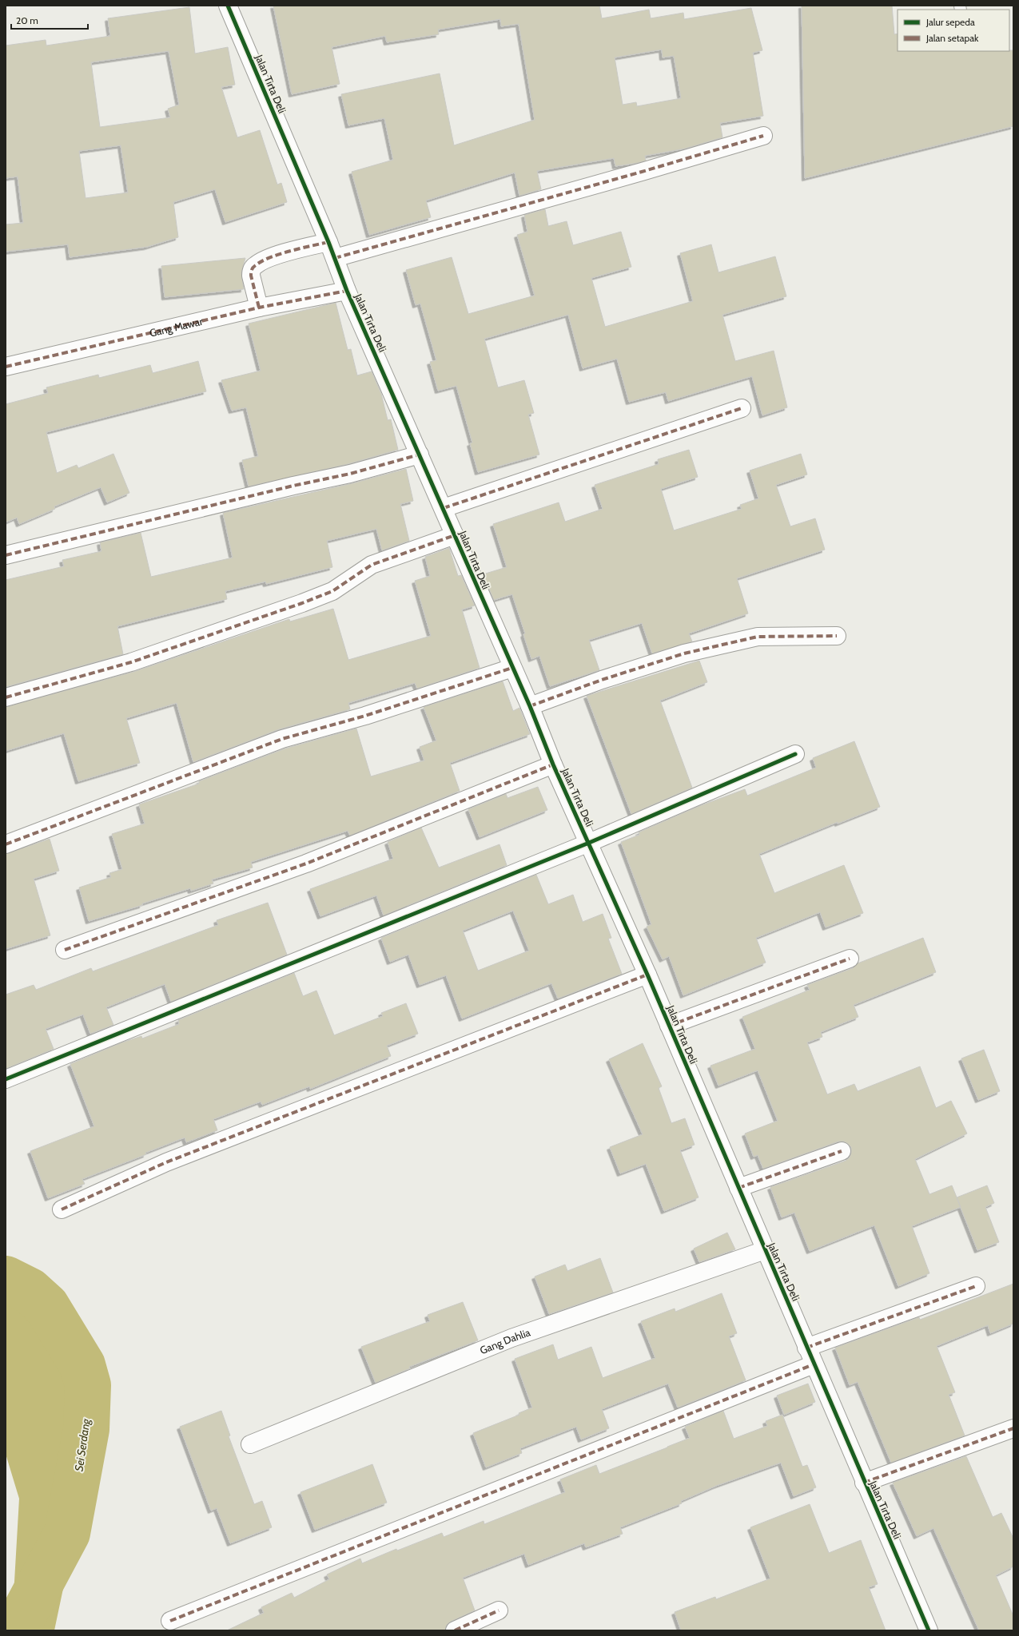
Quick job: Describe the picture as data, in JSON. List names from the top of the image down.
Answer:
{
  "streets": {
    "street": ["Jalan Tirta Deli", "Gang Mawar", "Gang Dahlia"]
  },
  "crossings": [
    ["Jalan Tirta Deli", "Gang Mawar"],
    ["Jalan Tirta Deli", "Gang Dahlia"]
  ],
  "water": ["Sei Serdang"],
  "legend": ["Jalur sepeda", "Jalan setapak"],
  "scale_bar": "20 m"
}
